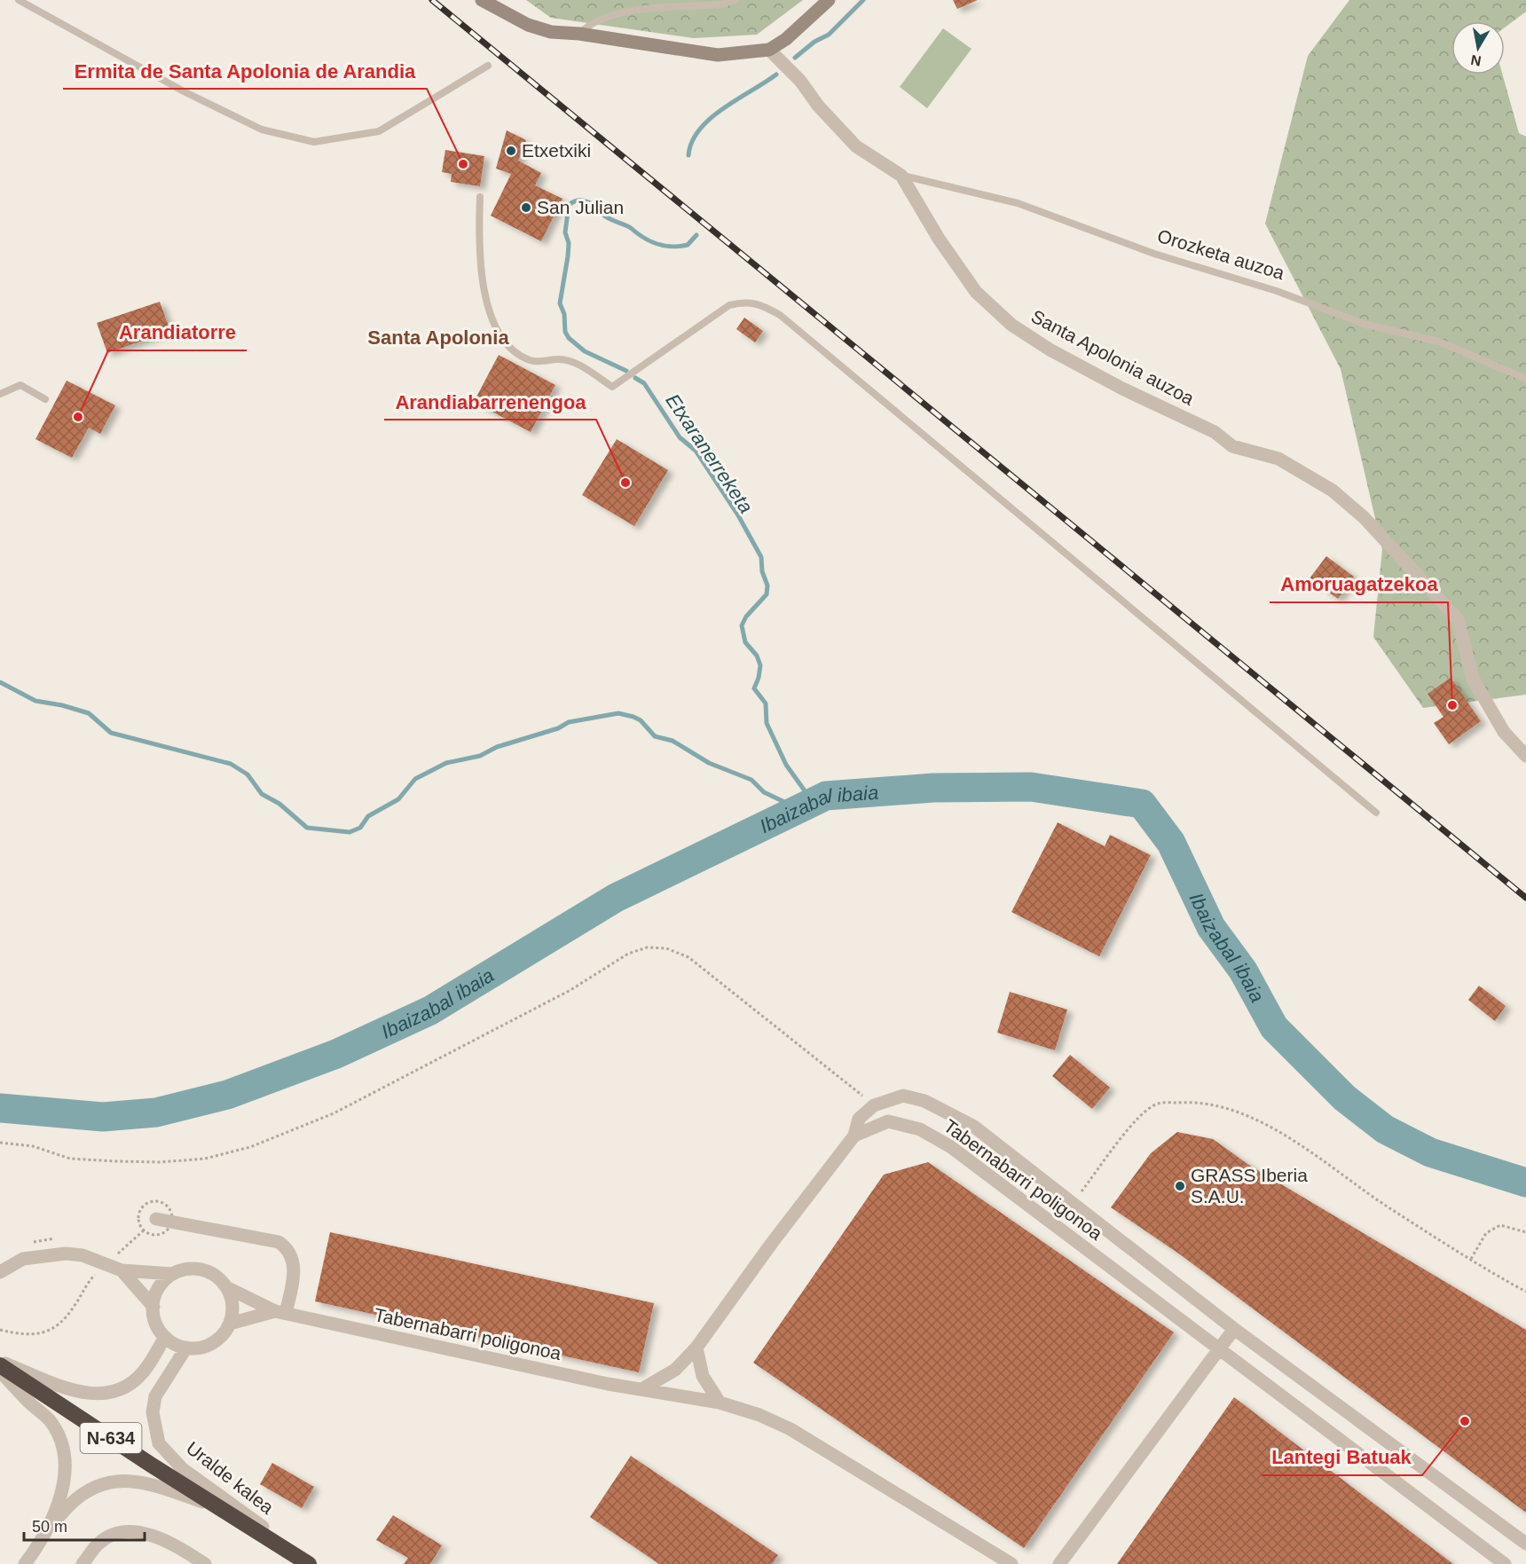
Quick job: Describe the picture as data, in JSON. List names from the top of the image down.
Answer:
{
  "streets": {
    "highway": ["N-634"],
    "street": ["Santa Apolonia auzoa", "Tabernabarri poligonoa", "Uralde kalea"],
    "lane": ["Orozketa auzoa"]
  },
  "crossings": [
    ["Orozketa auzoa", "Santa Apolonia auzoa"]
  ],
  "districts": ["Santa Apolonia"],
  "water": ["Etxaranerreketa", "Ibaizabal ibaia"],
  "places": [
    "Etxetxiki",
    "Ermita de Santa Apolonia de Arandia",
    "San Julian",
    "Arandiatorre",
    "Arandiabarrenengoa",
    "Amoruagatzekoa",
    "GRASS Iberia S.A.U.",
    "Lantegi Batuak"
  ],
  "scale_bar": "50 m",
  "north": "bottom"
}
